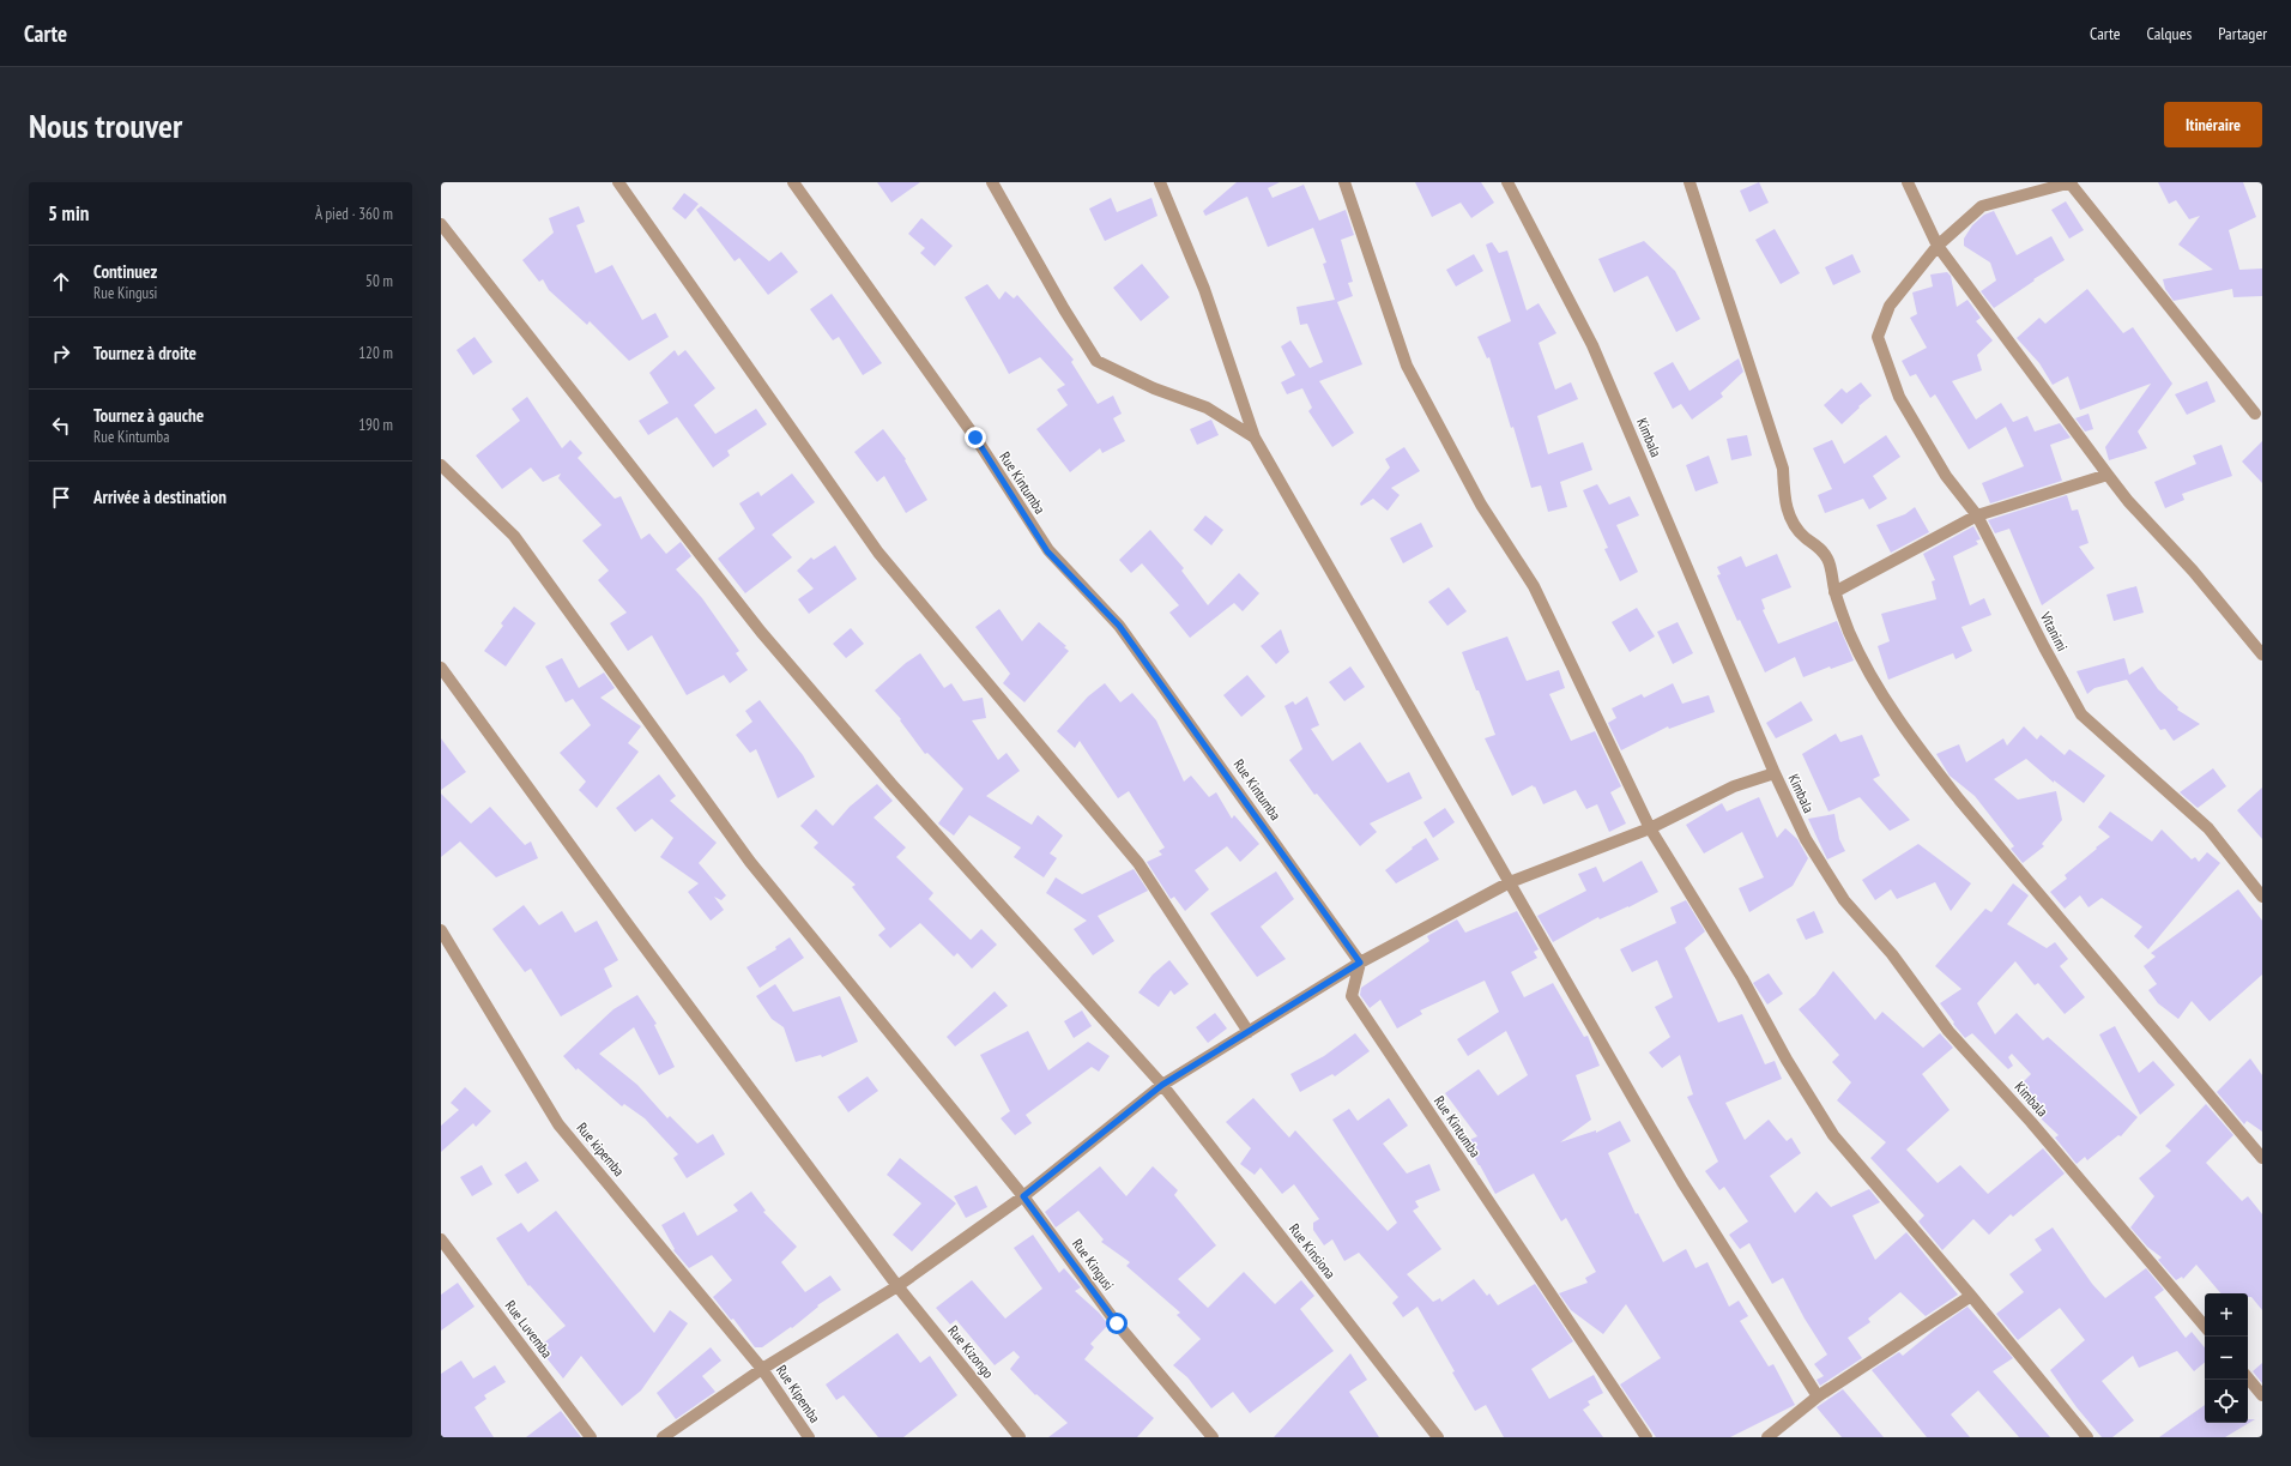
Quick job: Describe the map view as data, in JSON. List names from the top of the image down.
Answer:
{
  "streets": {
    "street": [
      "Kimbala",
      "Rue Kintumba",
      "Vitanimi",
      "Rue kipemba",
      "Rue Kinsiona",
      "Rue Kingusi",
      "Rue Luvemba",
      "Rue Kizongo",
      "Rue Kipemba"
    ]
  },
  "crossings": [
    ["Rue kipemba", "Rue Kipemba"]
  ],
  "page": {
    "header": "Carte",
    "nav": ["Carte", "Calques", "Partager"],
    "buttons": "Itinéraire",
    "title": "Nous trouver",
    "heading": ["5 min", "À pied · 360 m"],
    "list": [
      ["Continuez", "Rue Kingusi", "50 m"],
      ["Tournez à droite", "120 m"],
      ["Tournez à gauche", "Rue Kintumba", "190 m"],
      "Arrivée à destination"
    ],
    "map_buttons": ["+", "−"]
  }
}
